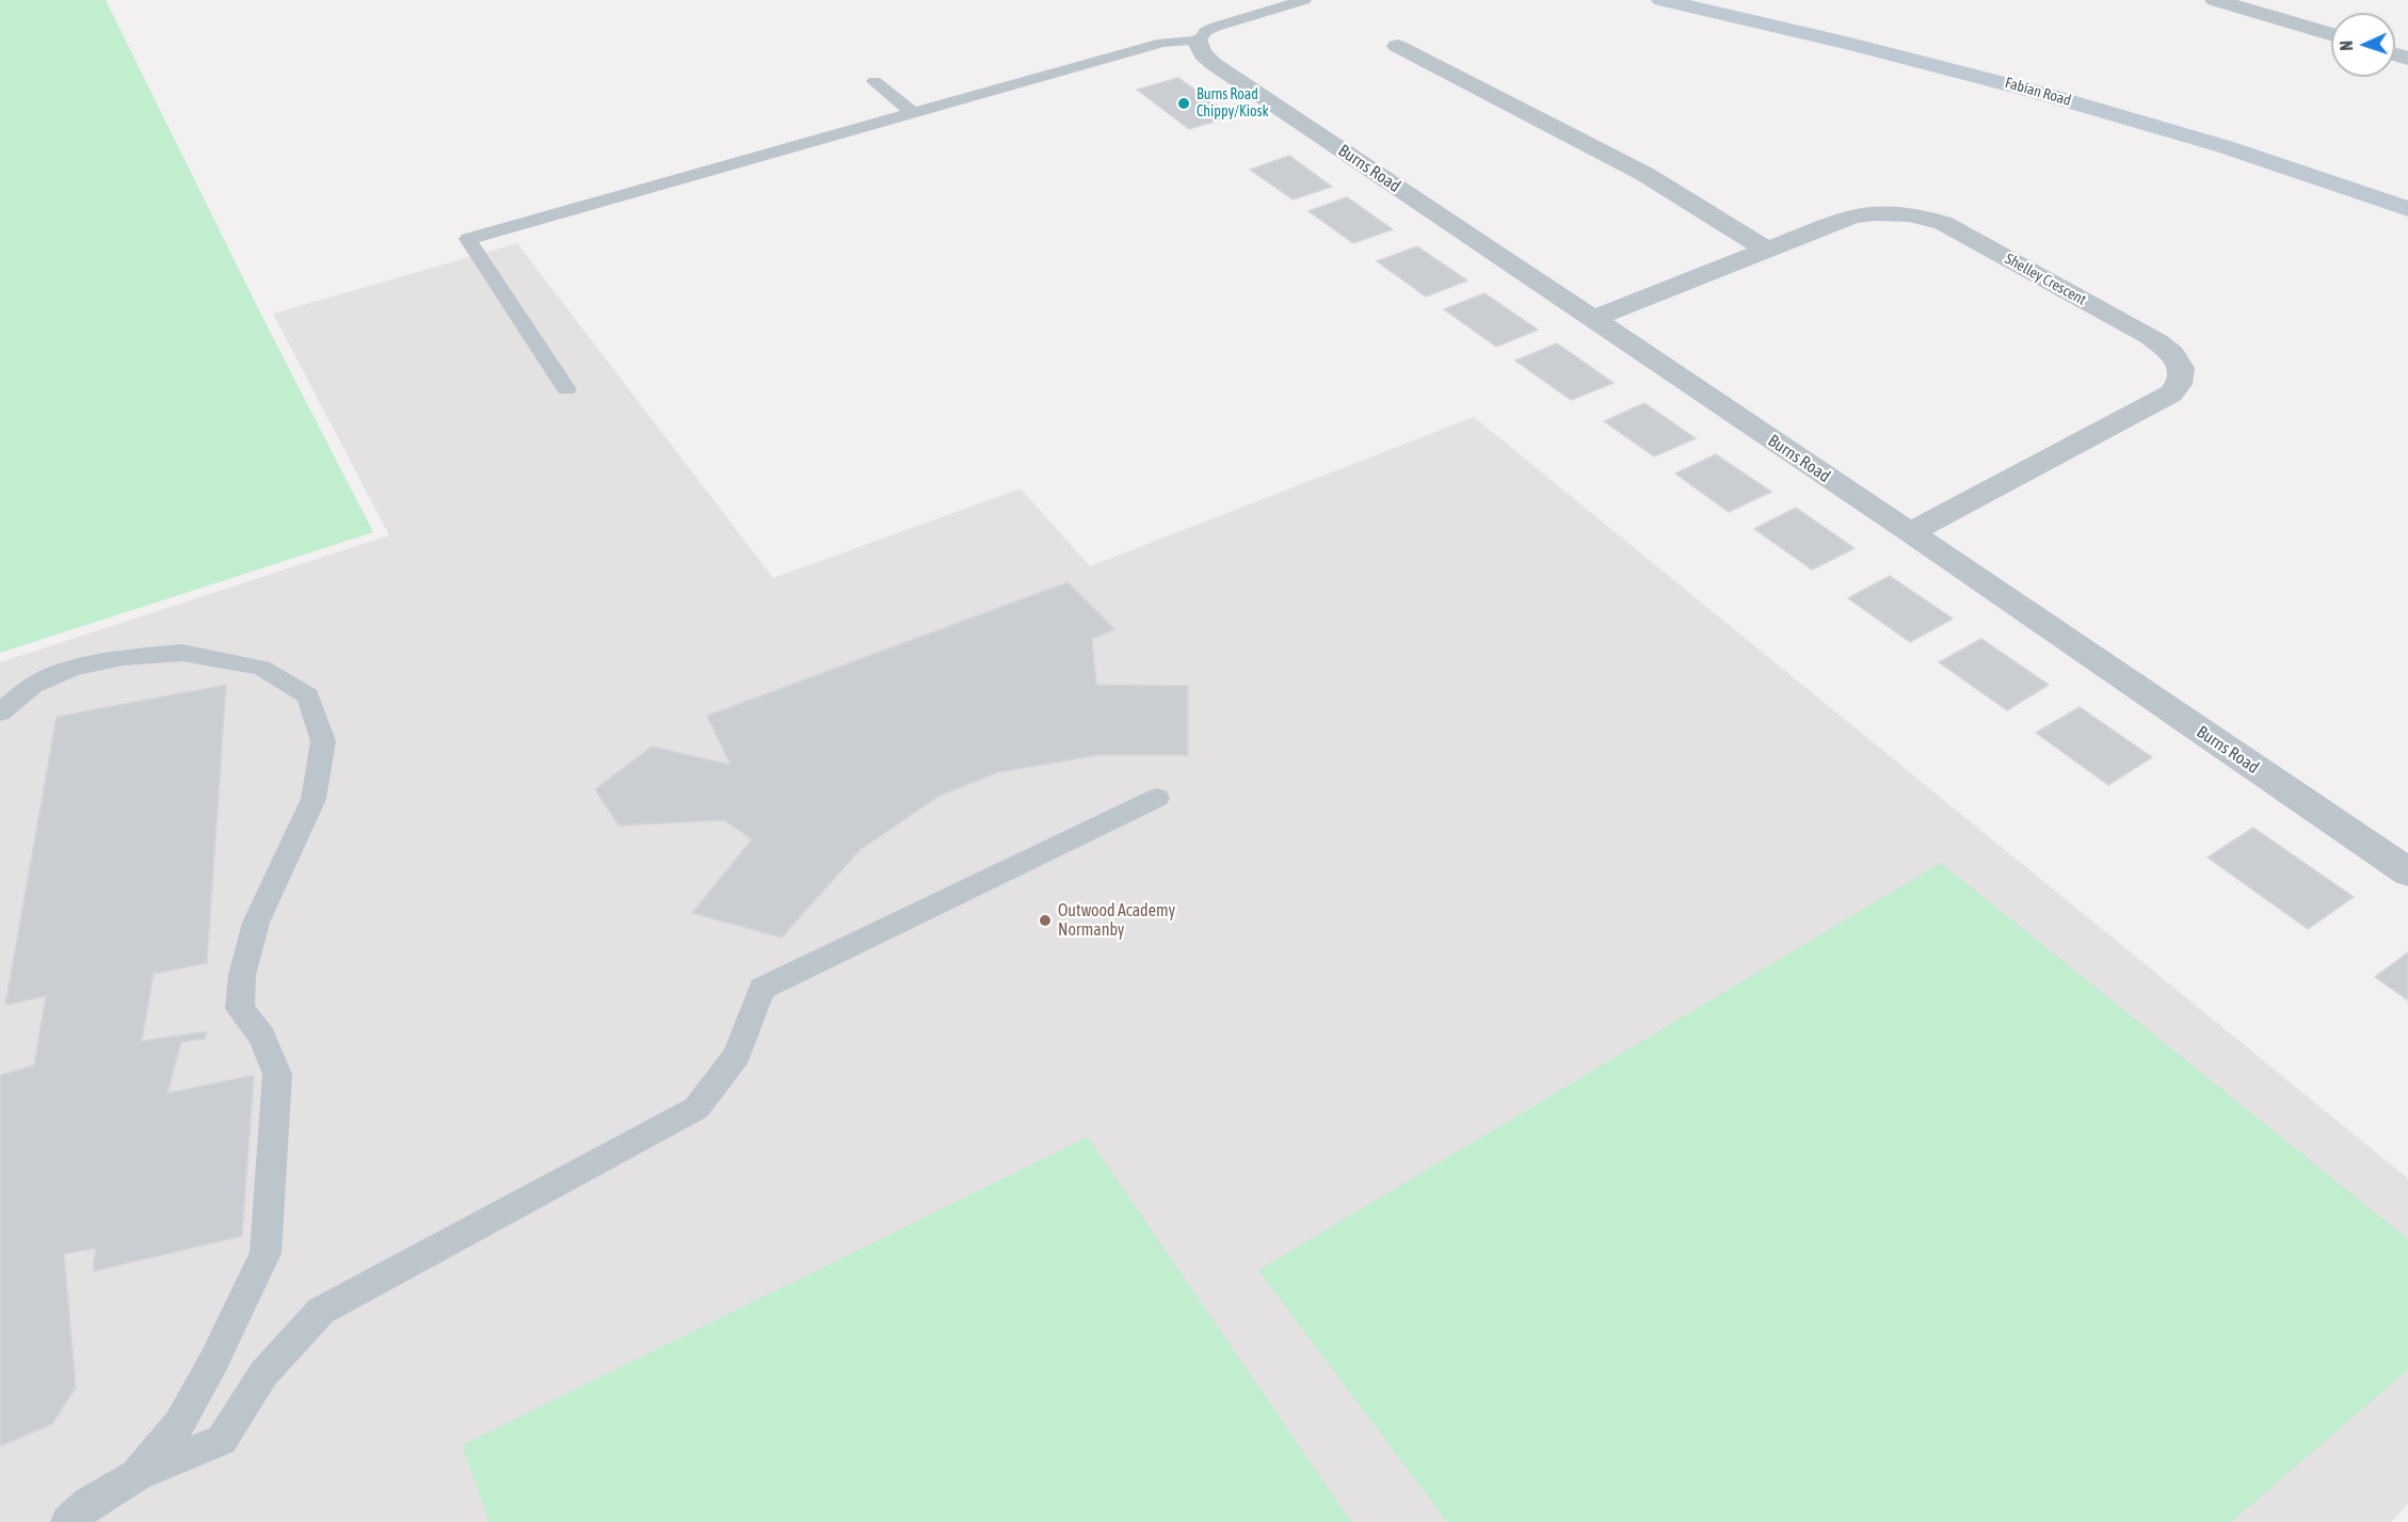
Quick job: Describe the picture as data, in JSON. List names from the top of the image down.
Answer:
{
  "streets": {
    "street": ["Fabian Road", "Burns Road", "Shelley Crescent"]
  },
  "crossings": [
    ["Burns Road", "Shelley Crescent"]
  ],
  "places": ["Burns Road Chippy/Kiosk", "Outwood Academy Normanby"],
  "north": "left"
}
